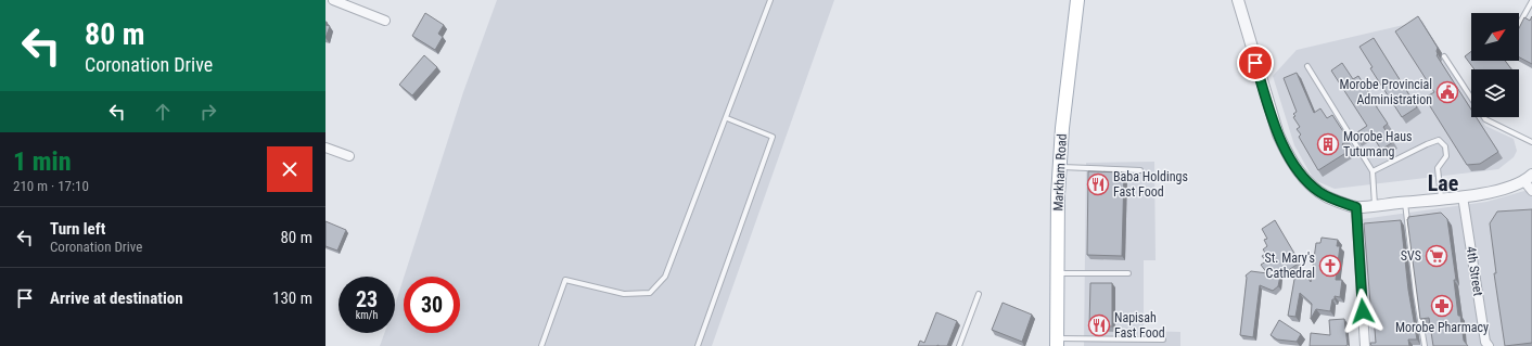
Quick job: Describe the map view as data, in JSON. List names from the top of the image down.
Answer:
{
  "streets": {
    "main road": ["Markham Road"],
    "street": ["4th Street"]
  },
  "districts": ["Lae"],
  "places": {
    "public building": ["Morobe Provincial Administration"],
    "building": ["Morobe Haus Tutumang"],
    "restaurant": ["Baba Holdings Fast Food", "Napisah Fast Food"],
    "supermarket": ["SVS"],
    "church": ["St. Mary's Cathedral"],
    "pharmacy": ["Morobe Pharmacy"]
  },
  "north": "top right",
  "page": {
    "turn": ["80 m", "Coronation Drive"],
    "heading": ["1 min", "210 m · 17:10"],
    "list": [
      {
        "name": "Turn left",
        "note": "Coronation Drive",
        "value": "80 m"
      },
      {
        "name": "Arrive at destination",
        "value": "130 m"
      }
    ],
    "speed": "23 km/h",
    "limit": "30"
  }
}
